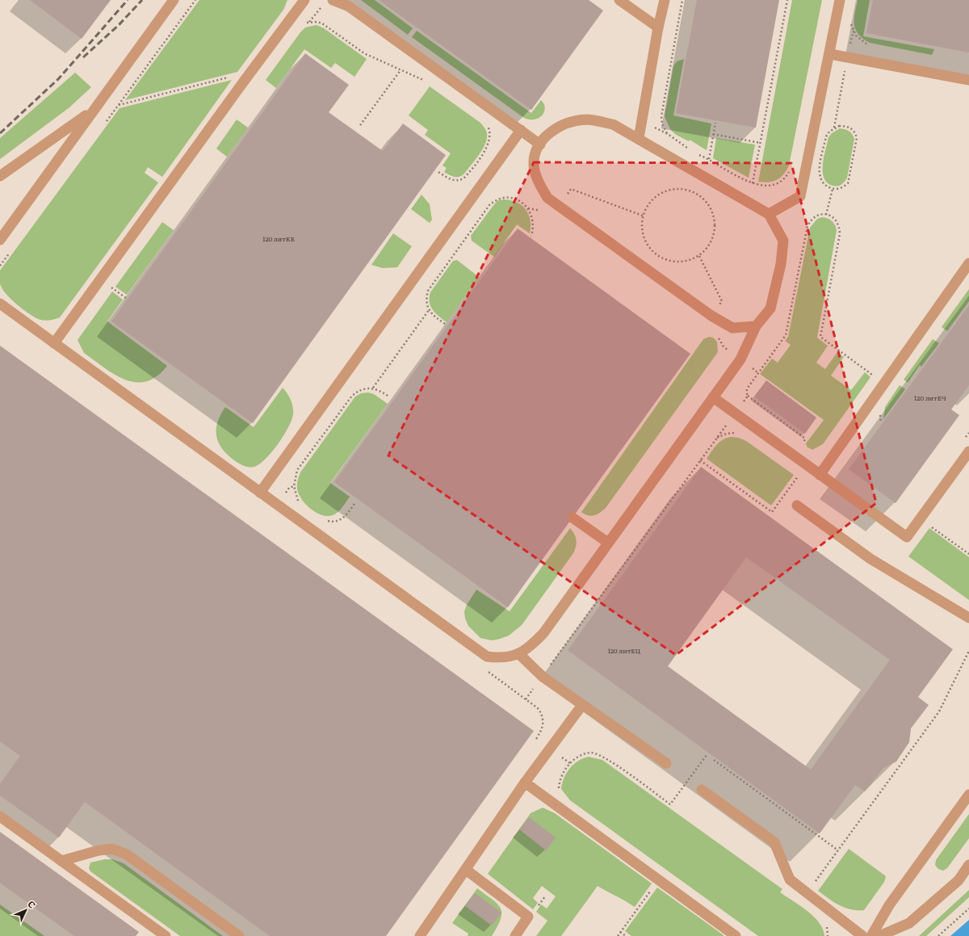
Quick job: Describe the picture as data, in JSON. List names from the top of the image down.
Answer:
{
  "house_numbers": ["120 литКЕ", "120 литЕЧ", "120 литЕЦ"],
  "north": "top right"
}
